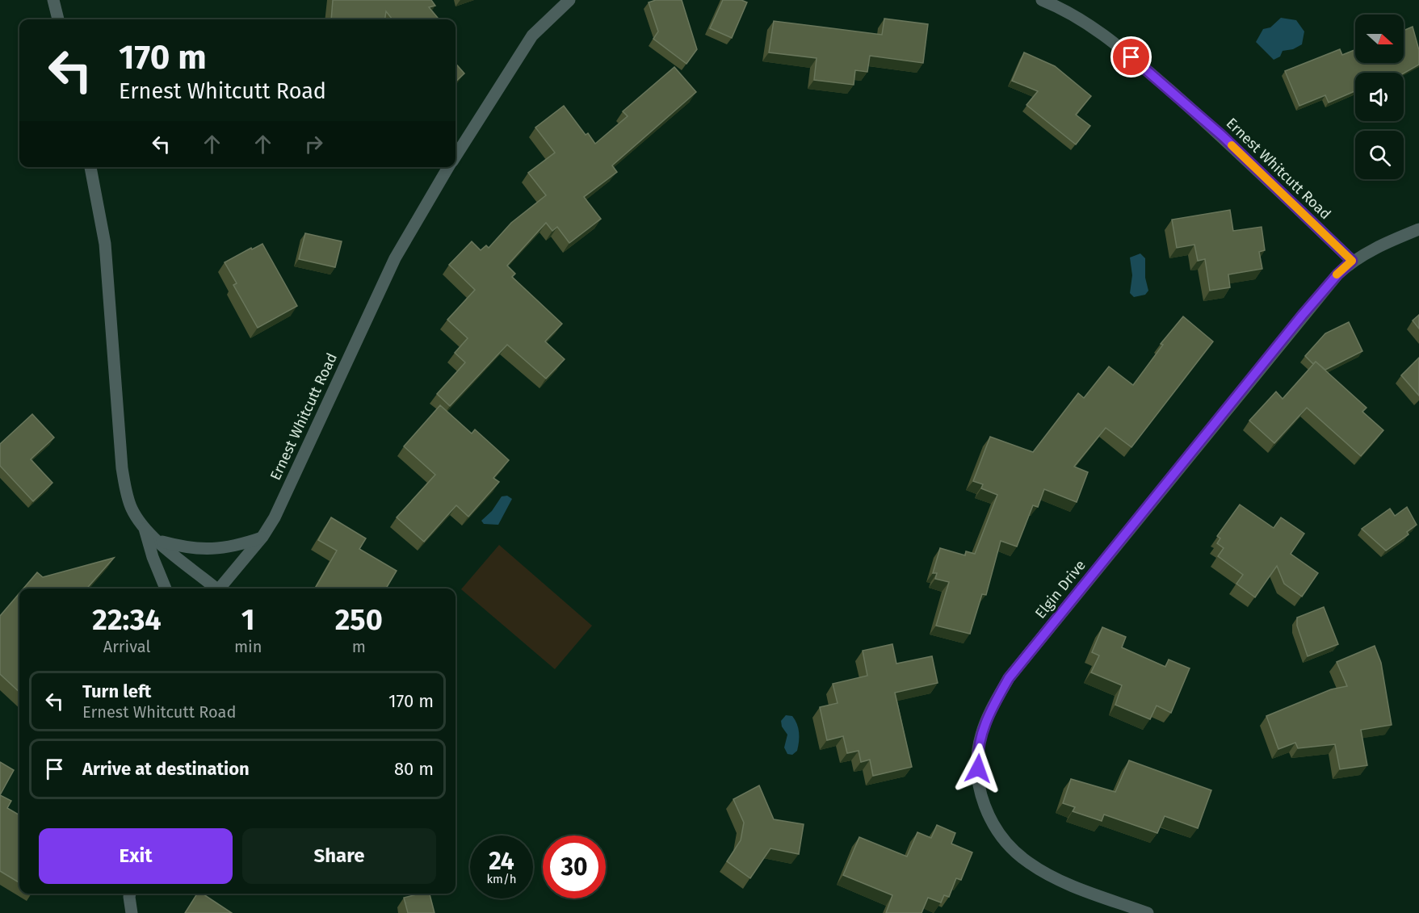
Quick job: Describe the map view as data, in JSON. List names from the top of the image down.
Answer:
{
  "streets": {
    "street": ["Ernest Whitcutt Road", "Elgin Drive"]
  },
  "crossings": [
    ["Ernest Whitcutt Road", "Elgin Drive"]
  ],
  "north": "right",
  "page": {
    "turn": ["170 m", "Ernest Whitcutt Road"],
    "eta": [
      "22:34",
      "Arrival",
      "1",
      "min",
      "250",
      "m"
    ],
    "list": [
      {
        "name": "Turn left",
        "note": "Ernest Whitcutt Road",
        "value": "170 m"
      },
      {
        "name": "Arrive at destination",
        "value": "80 m"
      }
    ],
    "buttons": ["Exit", "Share"],
    "speed": "24 km/h",
    "limit": "30"
  }
}
